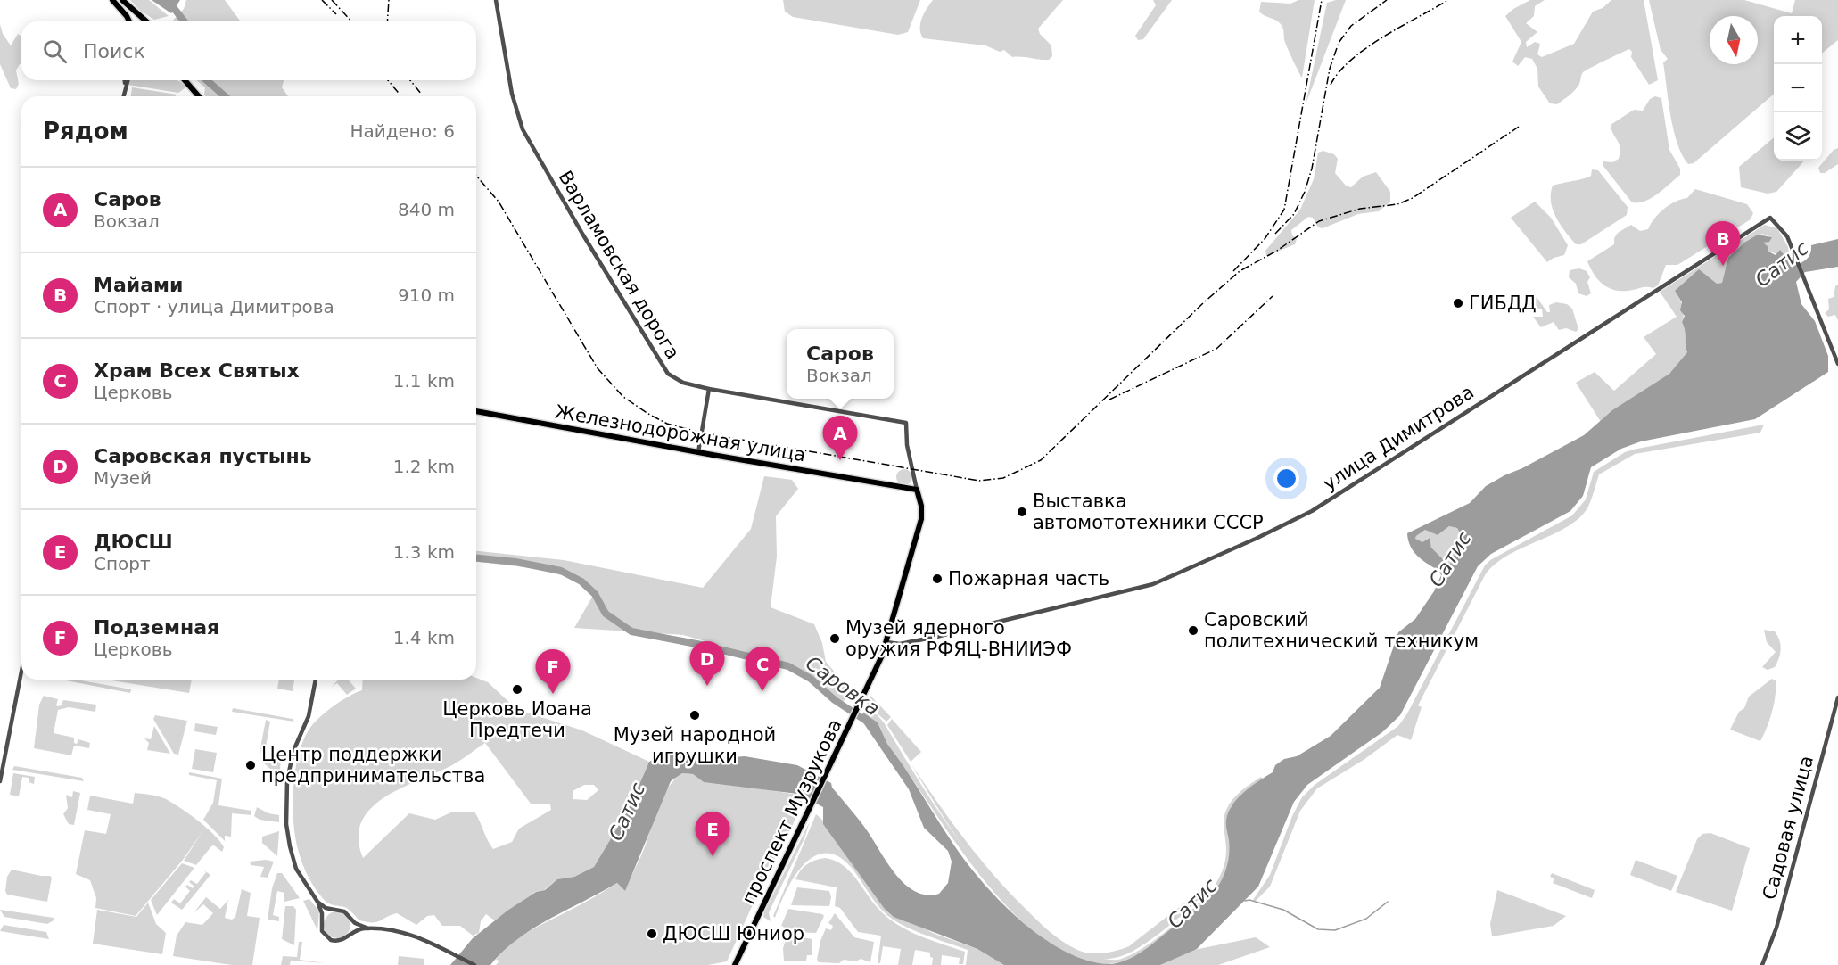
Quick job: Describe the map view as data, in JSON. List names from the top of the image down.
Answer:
{
  "streets": {
    "main road": ["Железнодорожная улица", "проспект Музрукова"],
    "street": ["Варламовская дорога", "улица Димитрова", "Садовая улица"]
  },
  "crossings": [
    ["Варламовская дорога", "проспект Музрукова"],
    ["Железнодорожная улица", "проспект Музрукова"],
    ["улица Димитрова", "проспект Музрукова"]
  ],
  "water": ["Сатис", "Саровка"],
  "places": [
    "ГИБДД",
    "Выставка автомототехники СССР",
    "Пожарная часть",
    "Саровский политехнический техникум",
    "Музей ядерного оружия РФЯЦ-ВНИИЭФ",
    "Церковь Иоана Предтечи",
    "Музей народной игрушки",
    "Центр поддержки предпринимательства",
    "ДЮСШ Юниор"
  ],
  "north": "bottom",
  "page": {
    "map_buttons": ["+", "−"],
    "search": "Поиск",
    "heading": ["Рядом", "Найдено: 6"],
    "list": [
      {
        "mark": "A",
        "name": "Саров",
        "note": "Вокзал",
        "value": "840 m"
      },
      {
        "mark": "B",
        "name": "Майами",
        "note": "Спорт · улица Димитрова",
        "value": "910 m"
      },
      {
        "mark": "C",
        "name": "Храм Всех Святых",
        "note": "Церковь",
        "value": "1.1 km"
      },
      {
        "mark": "D",
        "name": "Саровская пустынь",
        "note": "Музей",
        "value": "1.2 km"
      },
      {
        "mark": "E",
        "name": "ДЮСШ",
        "note": "Спорт",
        "value": "1.3 km"
      },
      {
        "mark": "F",
        "name": "Подземная",
        "note": "Церковь",
        "value": "1.4 km"
      }
    ],
    "pins": [
      "B",
      "A",
      "D",
      "C",
      "F",
      "E"
    ],
    "popup": ["Саров", "Вокзал"]
  }
}
